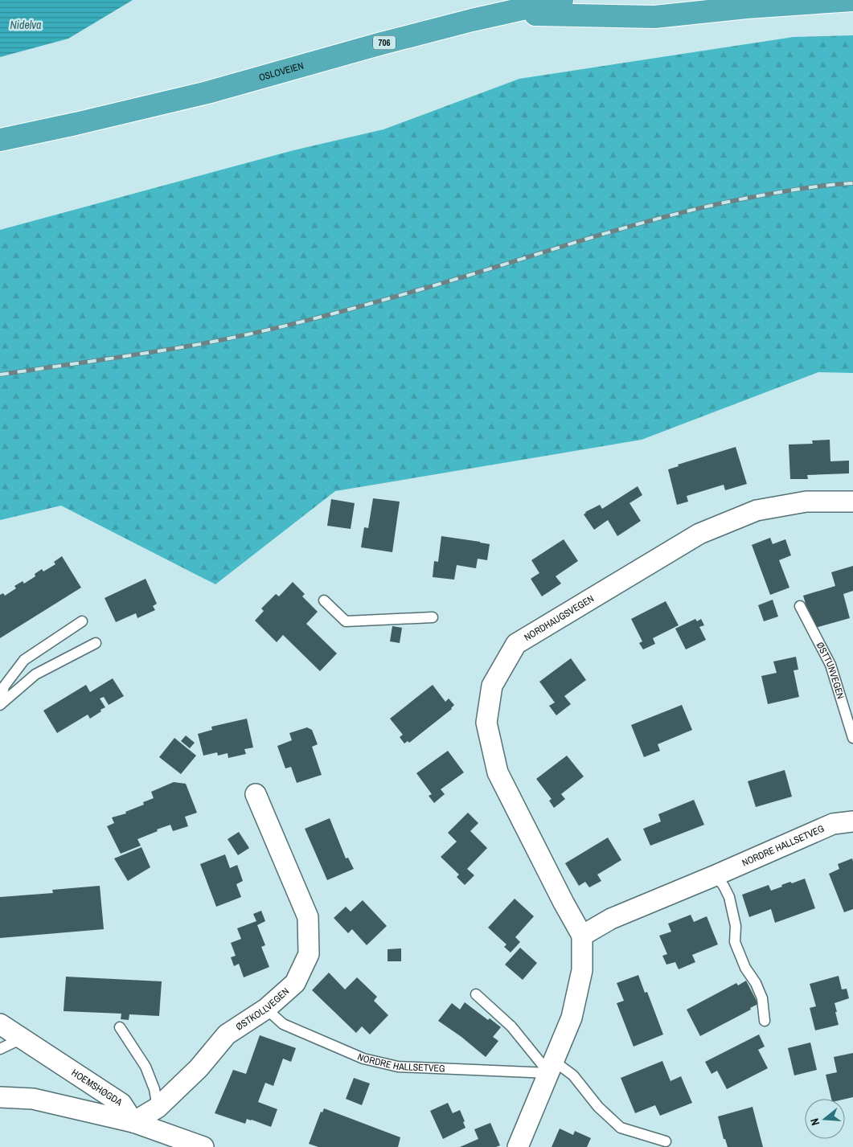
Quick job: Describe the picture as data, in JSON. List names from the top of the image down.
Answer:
{
  "streets": {
    "highway": ["706", "OSLOVEIEN"],
    "street": [
      "NORDHAUGSVEGEN",
      "NORDRE HALLSETVEG",
      "ØSTKOLLVEGEN",
      "HOEMSHØGDA"
    ],
    "lane": ["ØSTTUNVEGEN"]
  },
  "crossings": [
    ["706", "OSLOVEIEN"],
    ["NORDHAUGSVEGEN", "NORDRE HALLSETVEG"],
    ["NORDRE HALLSETVEG", "ØSTKOLLVEGEN"],
    ["ØSTKOLLVEGEN", "HOEMSHØGDA"]
  ],
  "water": ["Nidelva"],
  "north": "left"
}
